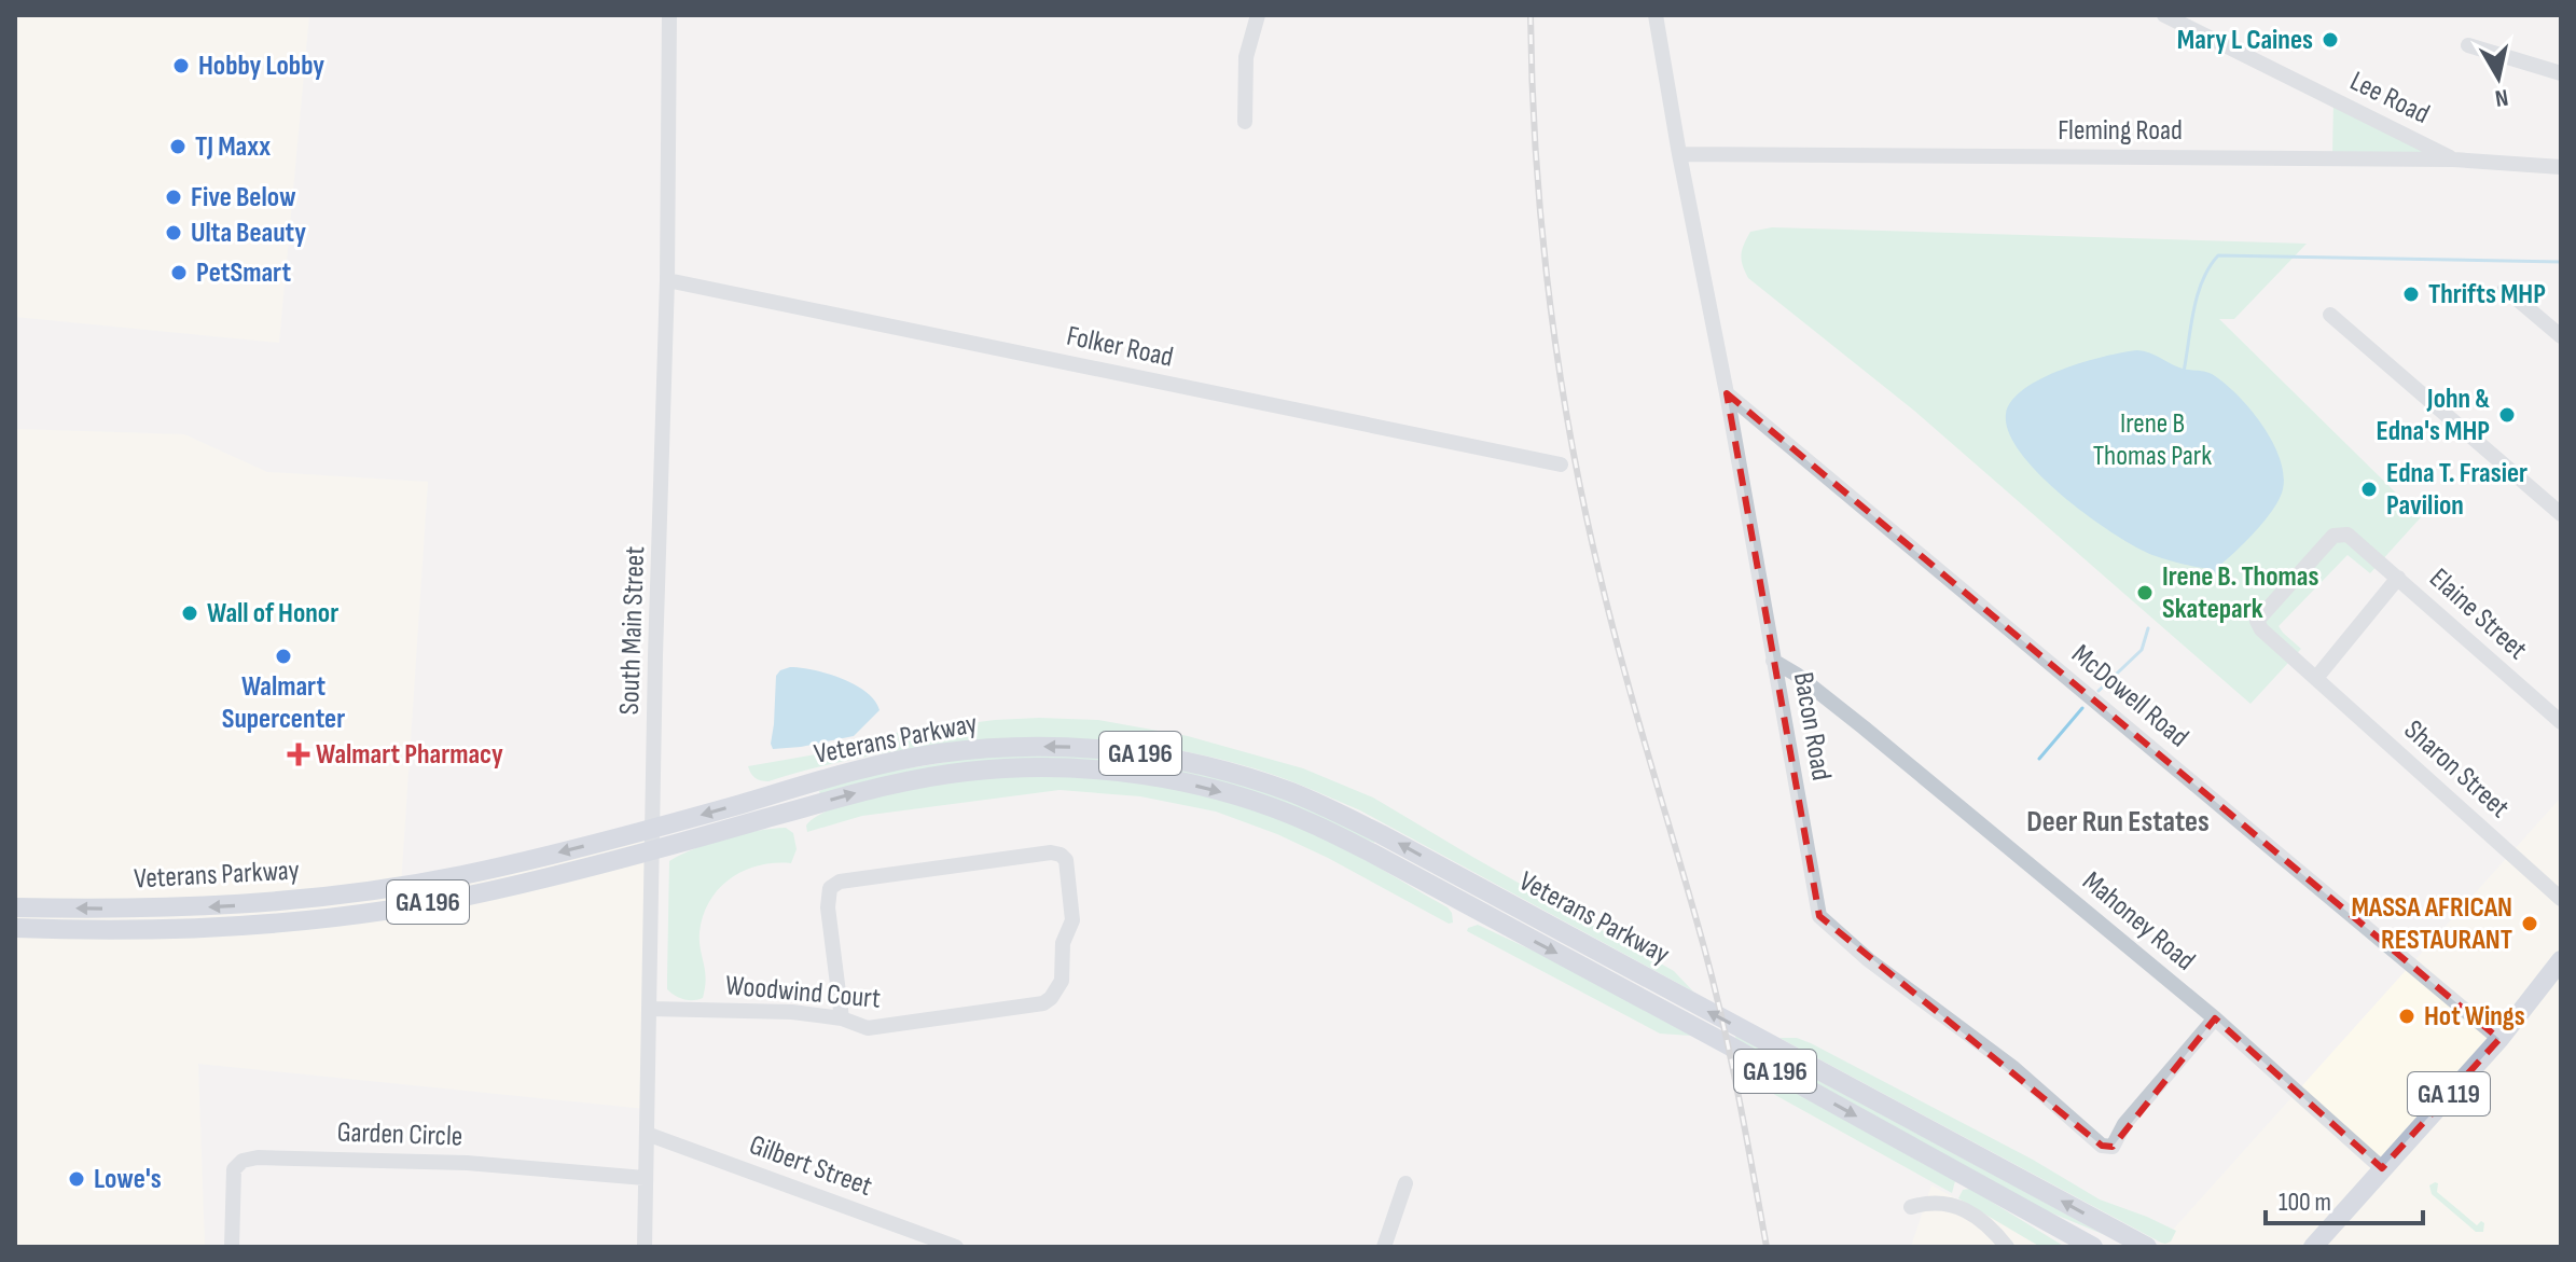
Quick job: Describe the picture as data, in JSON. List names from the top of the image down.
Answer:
{
  "streets": {
    "main road": ["Veterans Parkway", "GA 196", "GA 119"],
    "street": [
      "Lee Road",
      "Fleming Road",
      "Folker Road",
      "Elaine Street",
      "South Main Street",
      "McDowell Road",
      "Bacon Road",
      "Sharon Street",
      "Mahoney Road",
      "Woodwind Court",
      "Garden Circle",
      "Gilbert Street"
    ]
  },
  "crossings": [
    ["Lee Road", "Fleming Road"],
    ["Fleming Road", "Bacon Road"],
    ["Folker Road", "South Main Street"],
    ["Elaine Street", "Sharon Street"],
    ["South Main Street", "Veterans Parkway"],
    ["South Main Street", "Woodwind Court"],
    ["South Main Street", "Garden Circle"],
    ["South Main Street", "Gilbert Street"],
    ["McDowell Road", "Bacon Road"],
    ["McDowell Road", "GA 119"],
    ["Bacon Road", "Mahoney Road"],
    ["Mahoney Road", "GA 119"]
  ],
  "districts": ["Deer Run Estates"],
  "parks": ["Irene B Thomas Park"],
  "places": {
    "other": [
      "Mary L Caines",
      "Hobby Lobby",
      "TJ Maxx",
      "Five Below",
      "Ulta Beauty",
      "PetSmart",
      "Thrifts MHP",
      "John & Edna's MHP",
      "Edna T. Frasier Pavilion",
      "Irene B. Thomas Skatepark",
      "Wall of Honor",
      "Walmart Supercenter",
      "MASSA AFRICAN RESTAURANT",
      "Hot Wings",
      "Lowe's"
    ],
    "health": ["Walmart Pharmacy"]
  },
  "scale_bar": "100 m",
  "north": "bottom"
}
